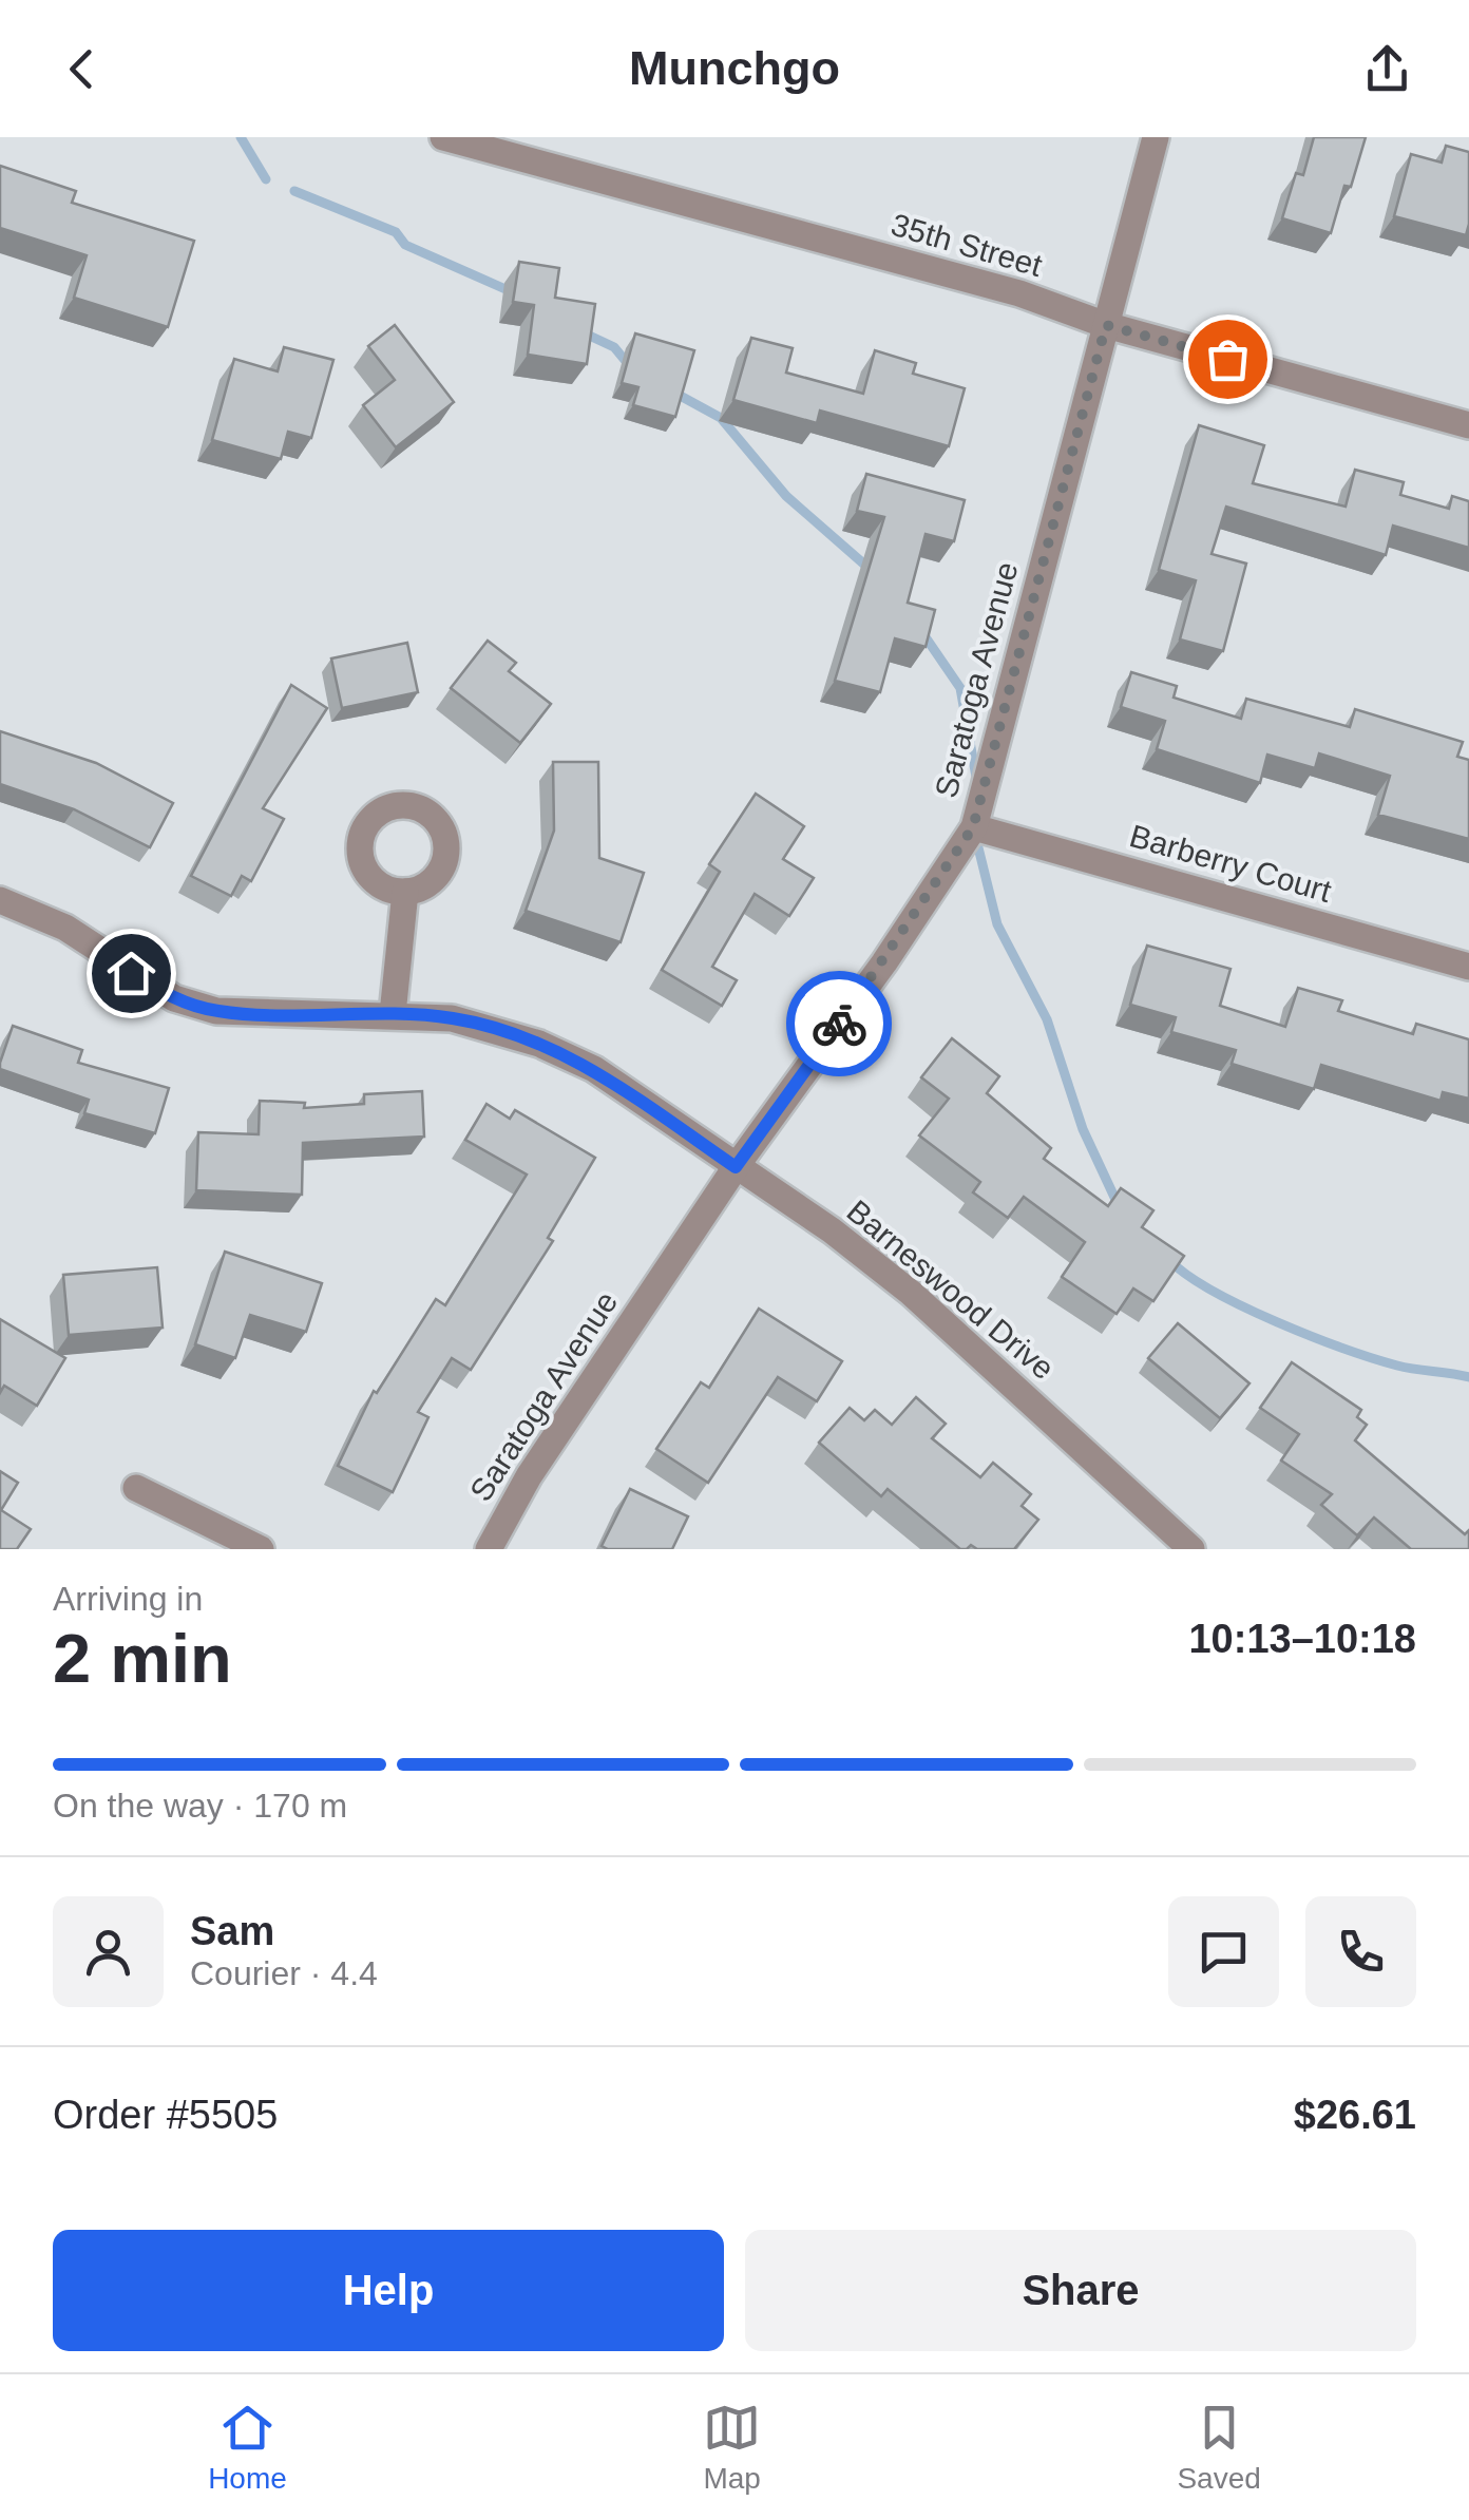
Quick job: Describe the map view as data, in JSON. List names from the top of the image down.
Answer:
{
  "streets": {
    "street": [
      "35th Street",
      "Saratoga Avenue",
      "Barberry Court",
      "Barneswood Drive"
    ]
  },
  "crossings": [
    ["35th Street", "Saratoga Avenue"],
    ["Saratoga Avenue", "Barberry Court"],
    ["Saratoga Avenue", "Barneswood Drive"]
  ],
  "page": {
    "header": "Munchgo",
    "heading": ["2 min", "Arriving in", "10:13–10:18"],
    "panel": [
      "Sam",
      "Courier · 4.4",
      "Order #5505",
      "$26.61"
    ],
    "bar": "On the way · 170 m",
    "buttons": ["Help", "Share"],
    "tabs": ["Home", "Map", "Saved"]
  }
}
